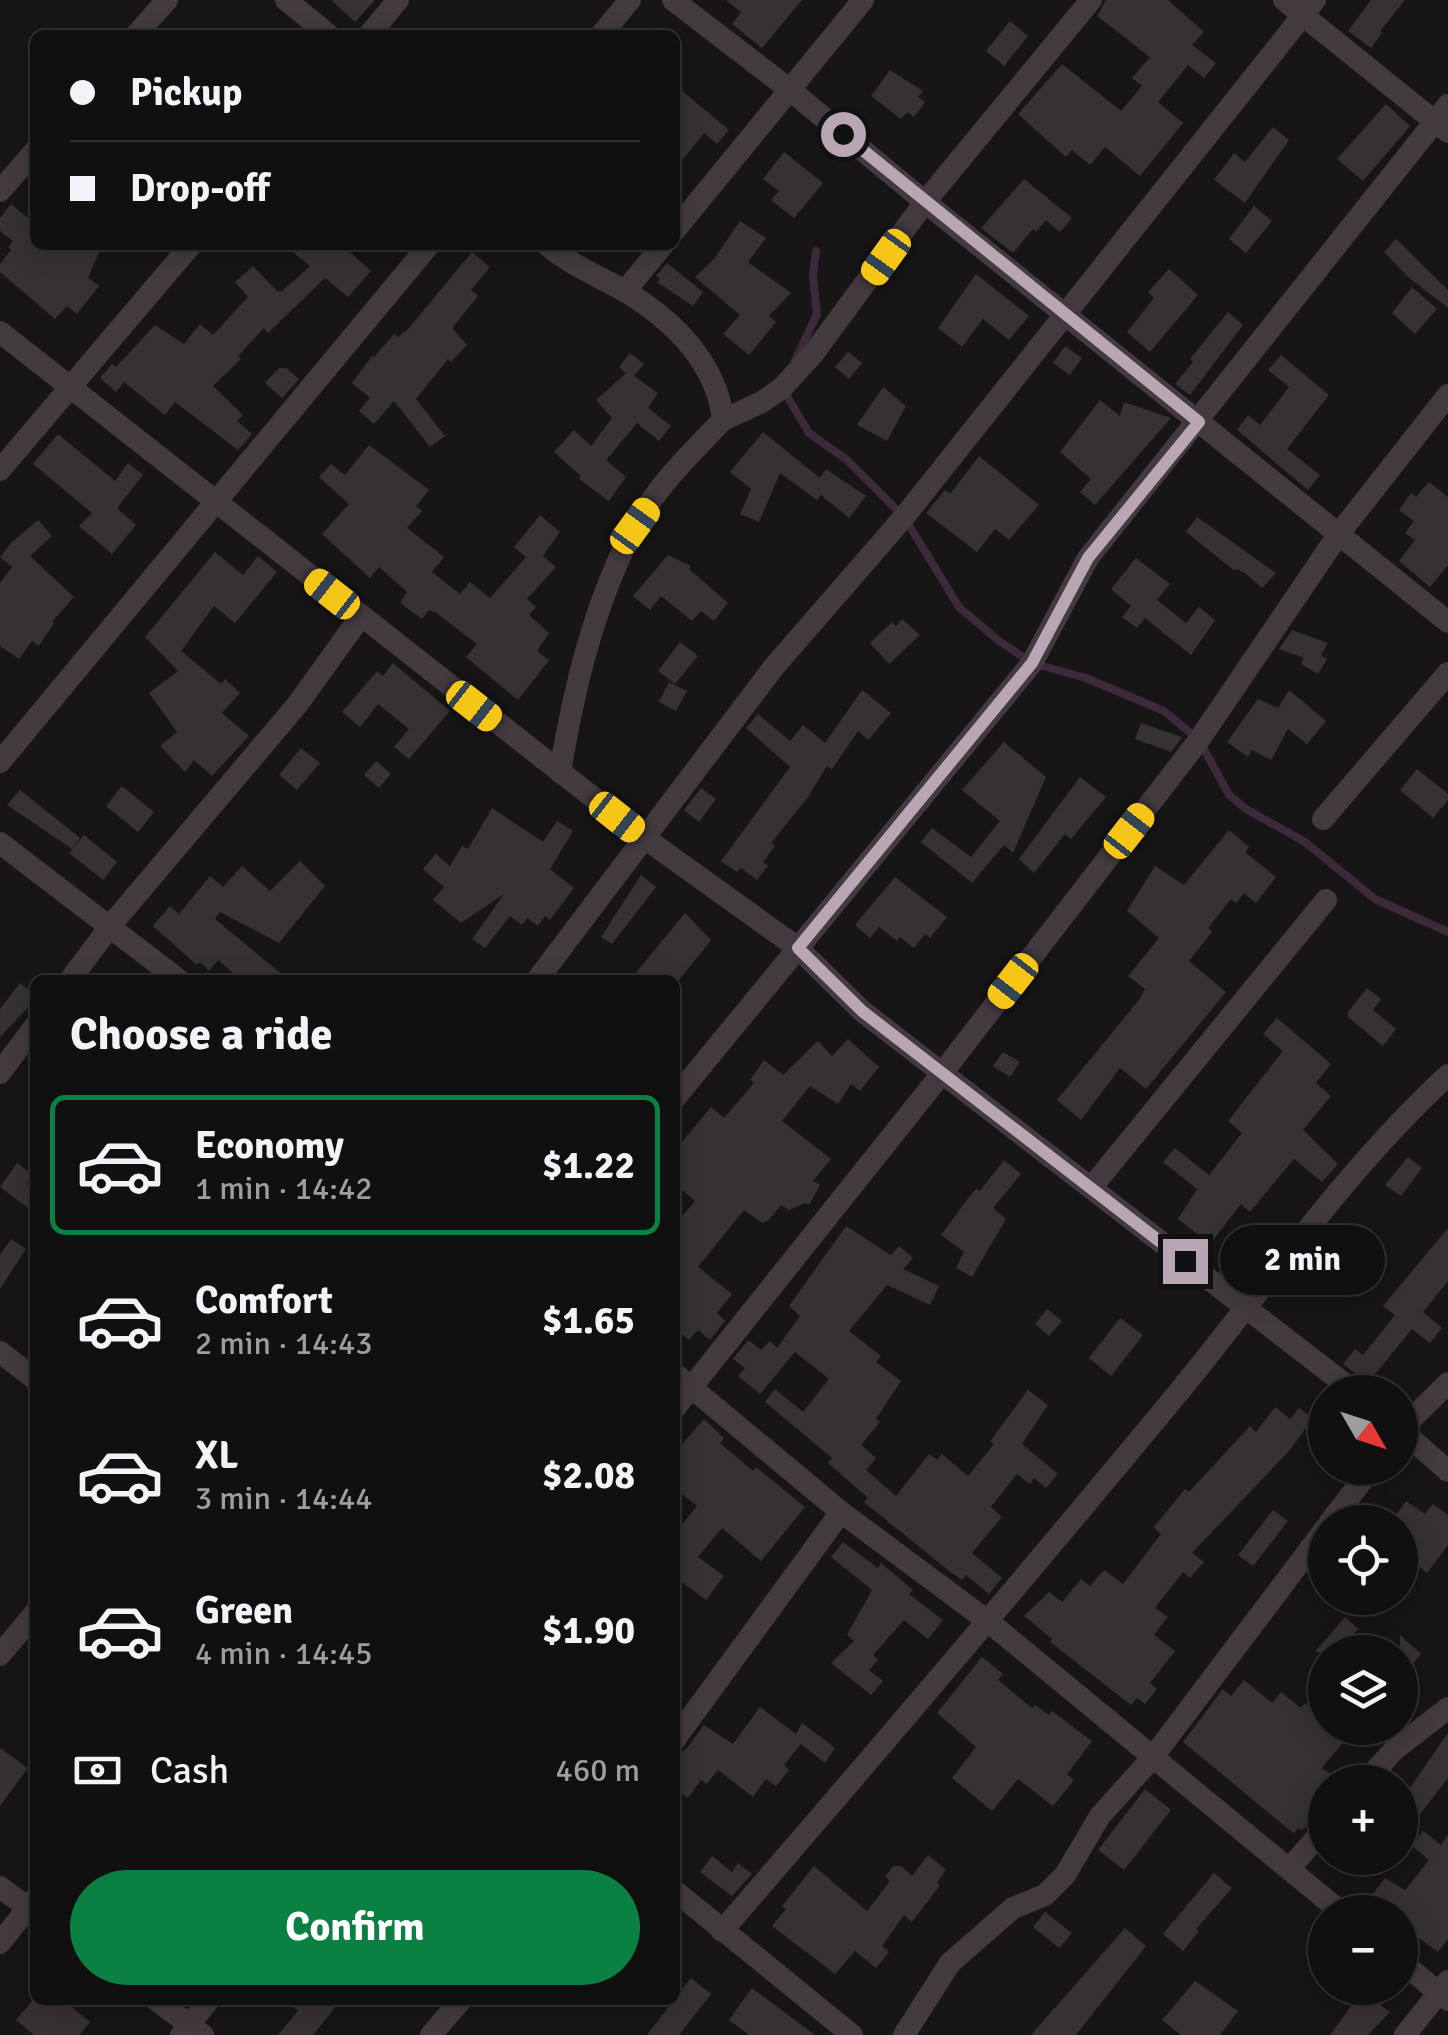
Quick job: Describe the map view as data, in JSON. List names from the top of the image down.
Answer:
{
  "north": "bottom right",
  "page": {
    "banner": ["Pickup", "Drop-off"],
    "heading": "Choose a ride",
    "list": [
      {
        "name": "Economy",
        "note": "1 min · 14:42",
        "value": "$1.22"
      },
      {
        "name": "Comfort",
        "note": "2 min · 14:43",
        "value": "$1.65"
      },
      {
        "name": "XL",
        "note": "3 min · 14:44",
        "value": "$2.08"
      },
      {
        "name": "Green",
        "note": "4 min · 14:45",
        "value": "$1.90"
      }
    ],
    "bubble": "2 min",
    "map_buttons": ["+", "−"],
    "pay": ["Cash", "460 m"],
    "buttons": "Confirm"
  }
}
